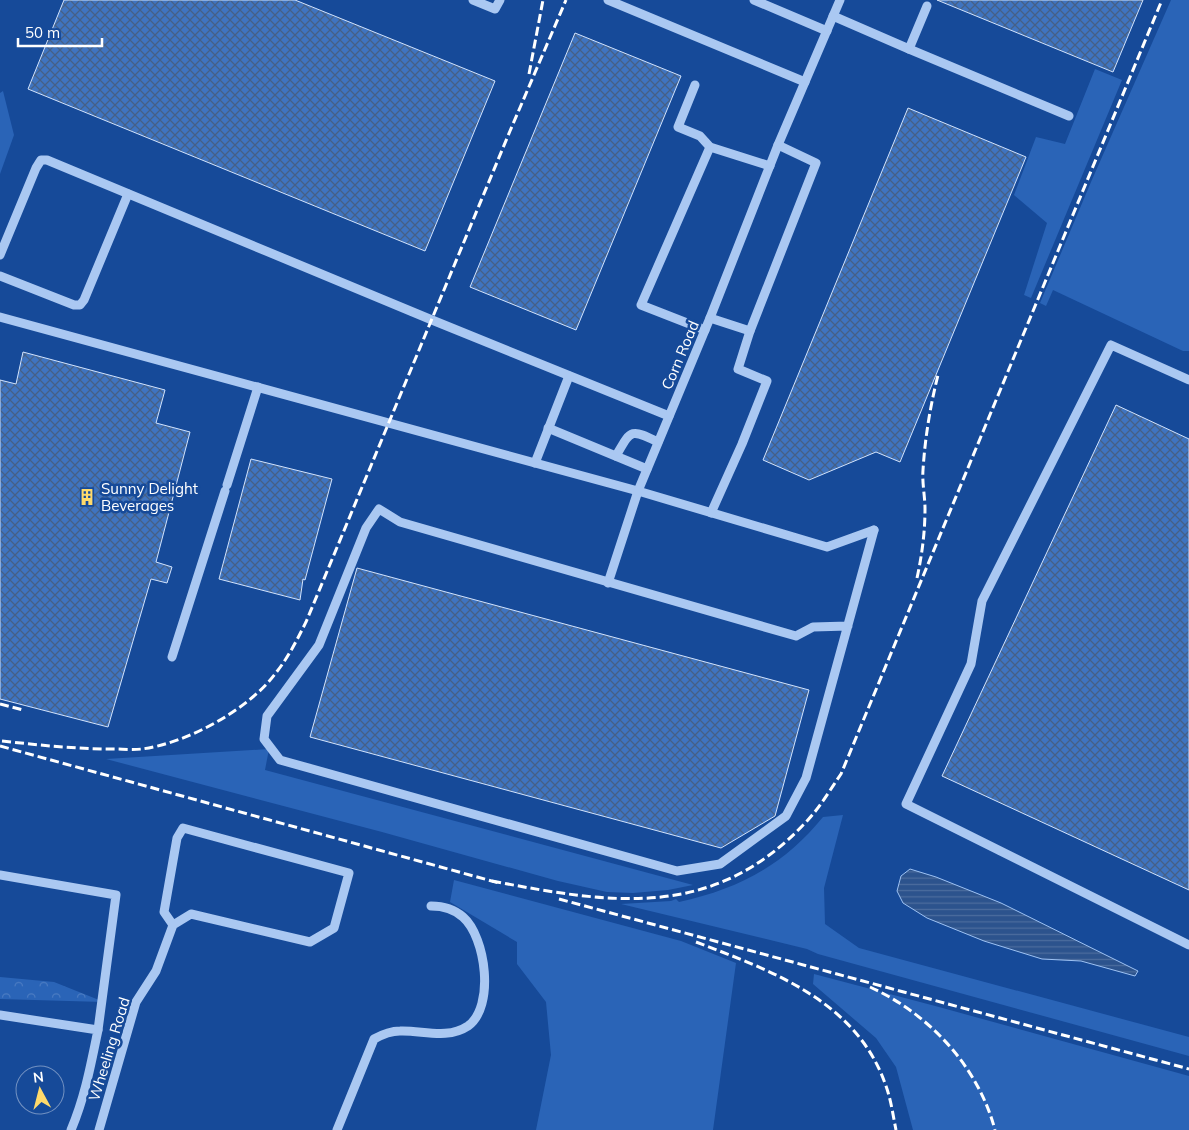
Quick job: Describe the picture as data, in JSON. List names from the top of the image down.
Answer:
{
  "streets": {
    "street": ["Corn Road", "Wheeling Road"]
  },
  "places": {
    "building": ["Sunny Delight Beverages"]
  },
  "scale_bar": "50 m",
  "north": "top"
}
